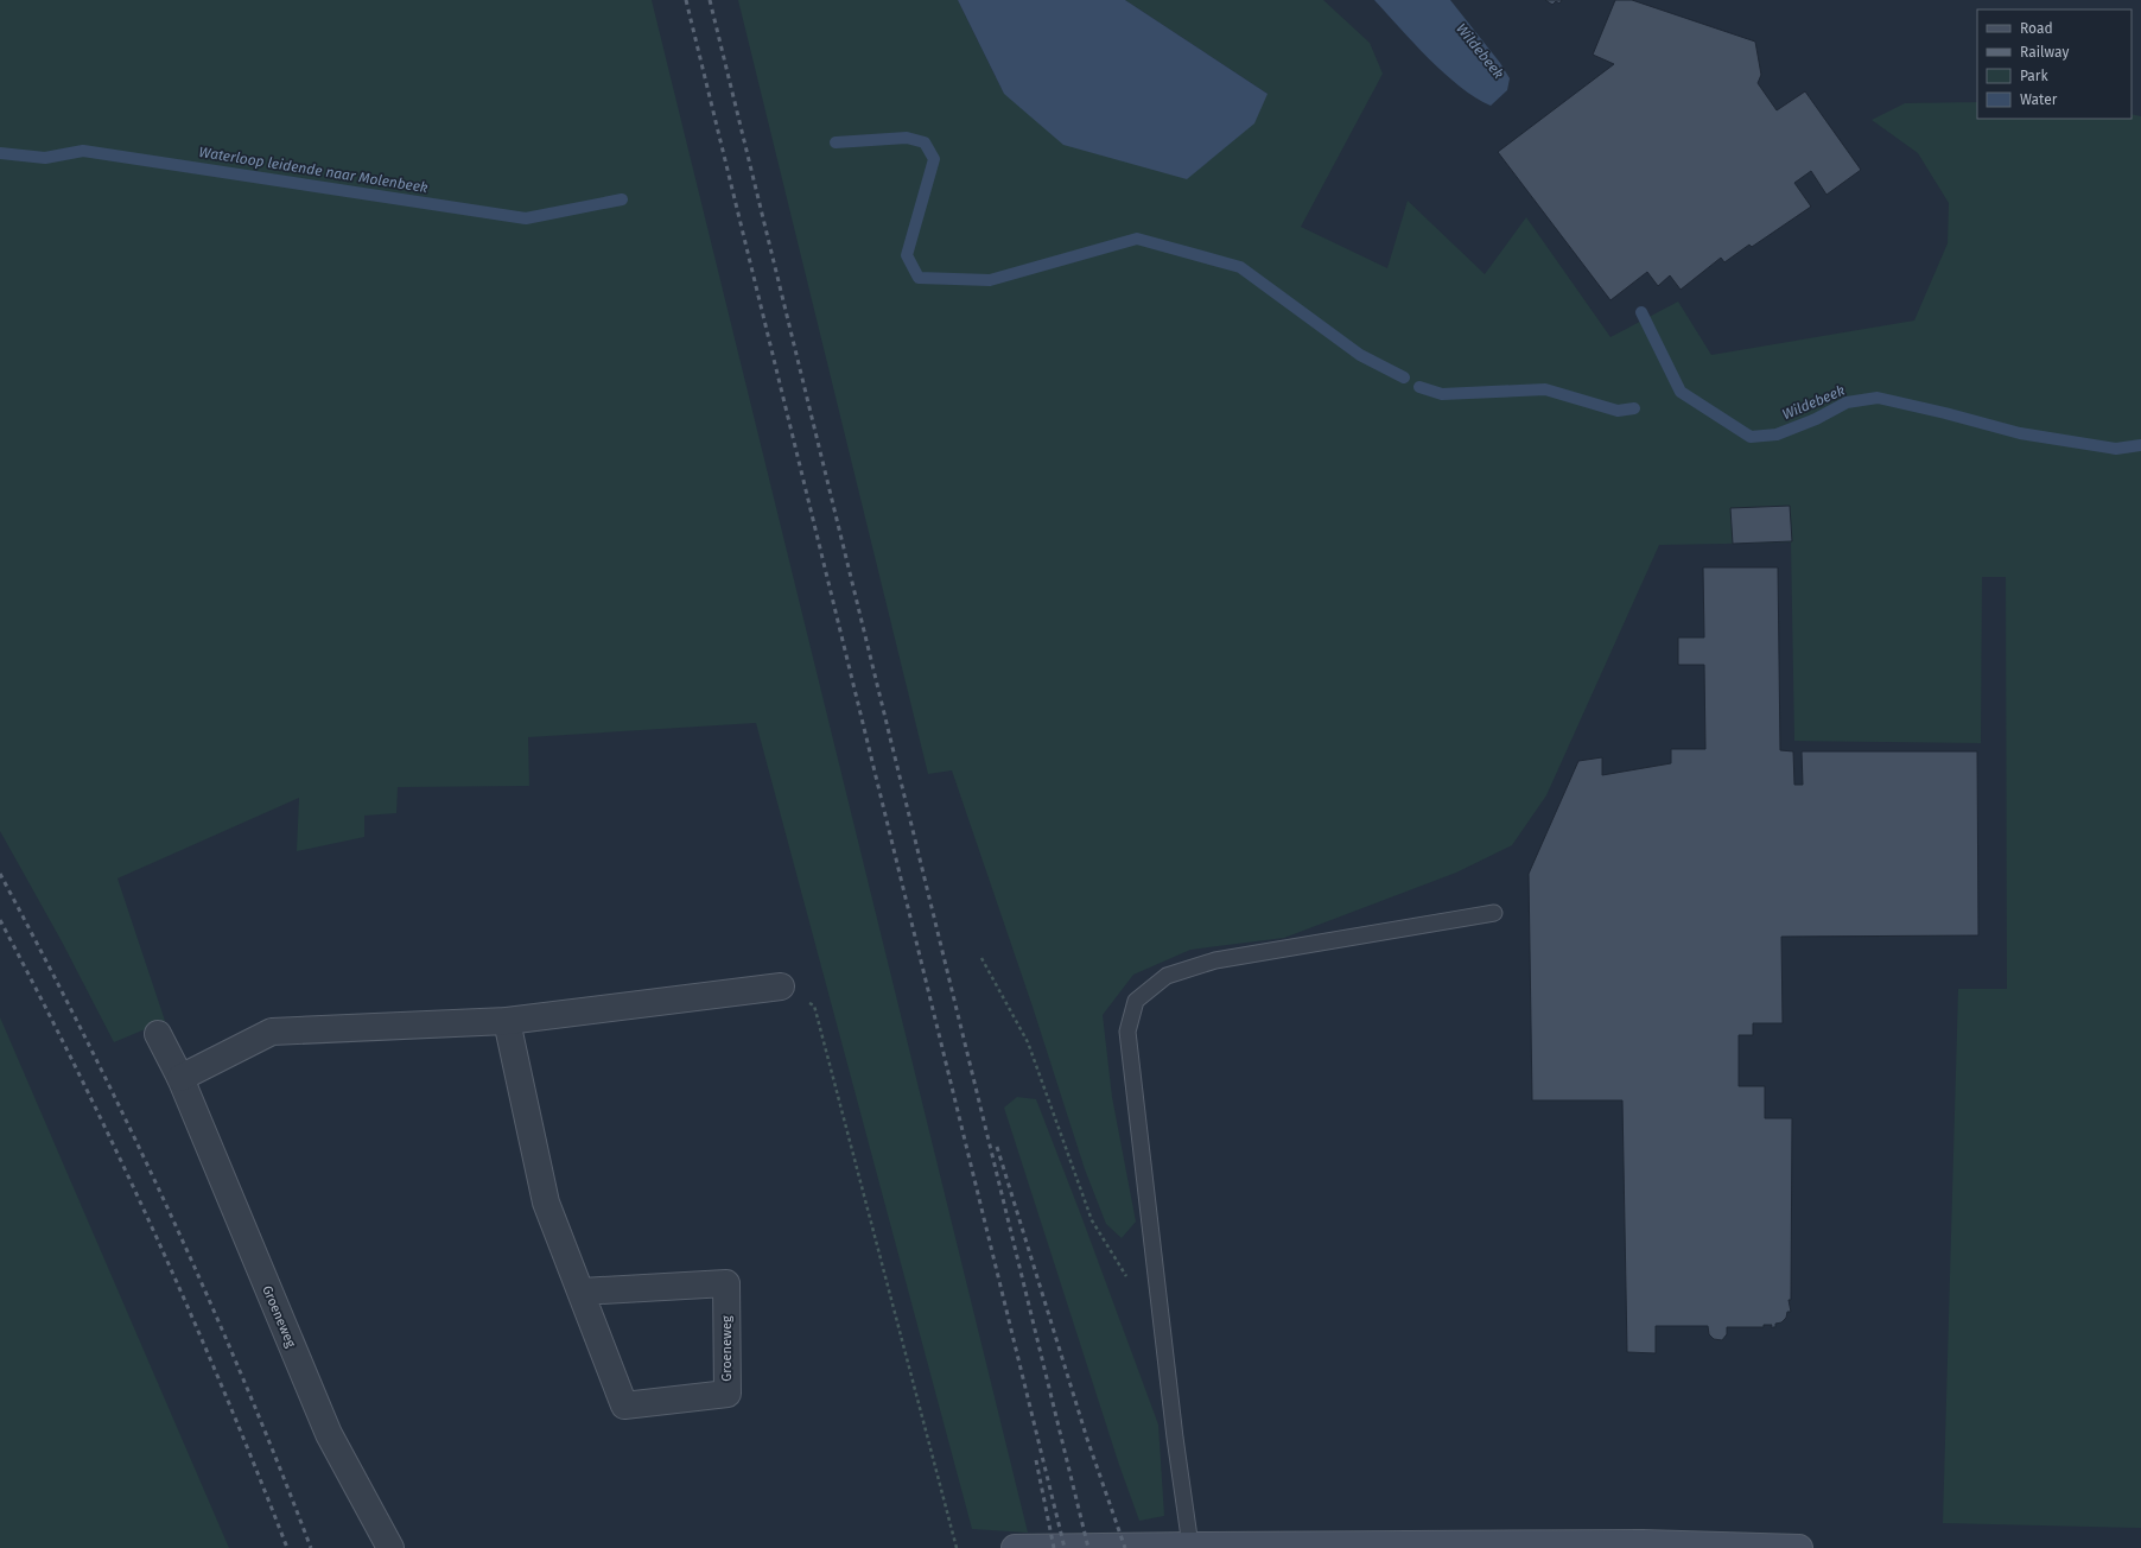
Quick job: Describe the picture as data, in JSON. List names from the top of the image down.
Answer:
{
  "streets": {
    "street": ["Groeneweg"]
  },
  "water": ["Wildebeek", "Waterloop leidende naar Molenbeek"],
  "legend": [
    "Road",
    "Railway",
    "Park",
    "Water"
  ]
}
